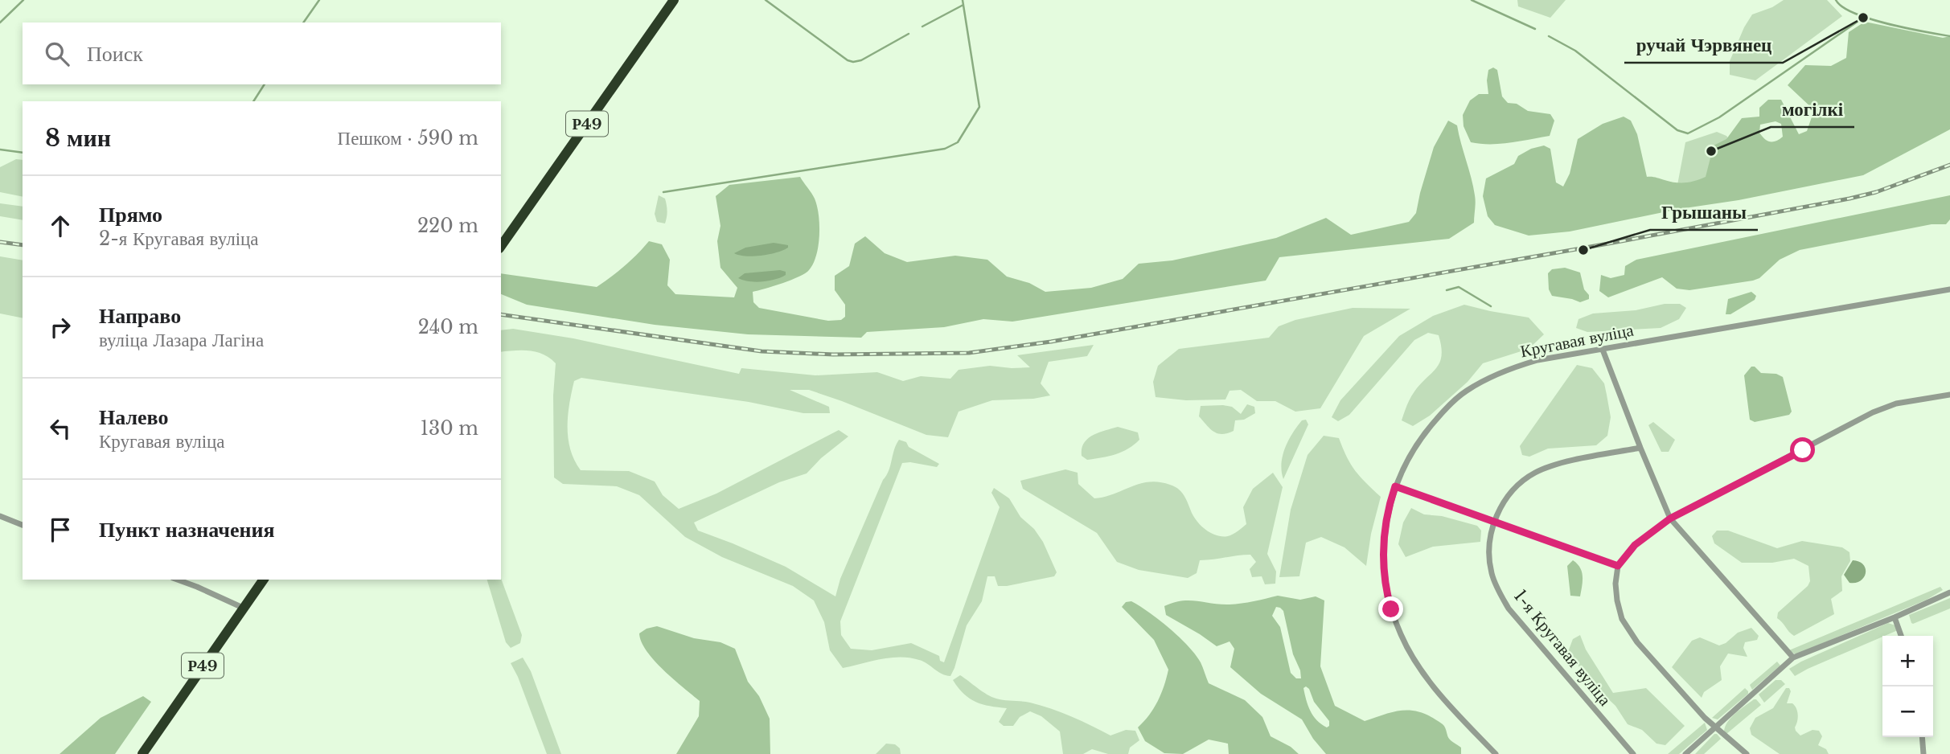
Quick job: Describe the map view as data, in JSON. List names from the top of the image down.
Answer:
{
  "streets": {
    "highway": ["Р49"],
    "street": ["Кругавая вуліца", "1-я Кругавая вуліца"]
  },
  "places": ["ручай Чэрвянец", "могілкі", "Грышаны"],
  "page": {
    "search": "Поиск",
    "heading": ["8 мин", "Пешком · 590 m"],
    "list": [
      ["Прямо", "2-я Кругавая вуліца", "220 m"],
      ["Направо", "вуліца Лазара Лагіна", "240 m"],
      ["Налево", "Кругавая вуліца", "130 m"],
      "Пункт назначения"
    ],
    "map_buttons": ["+", "−"]
  }
}
